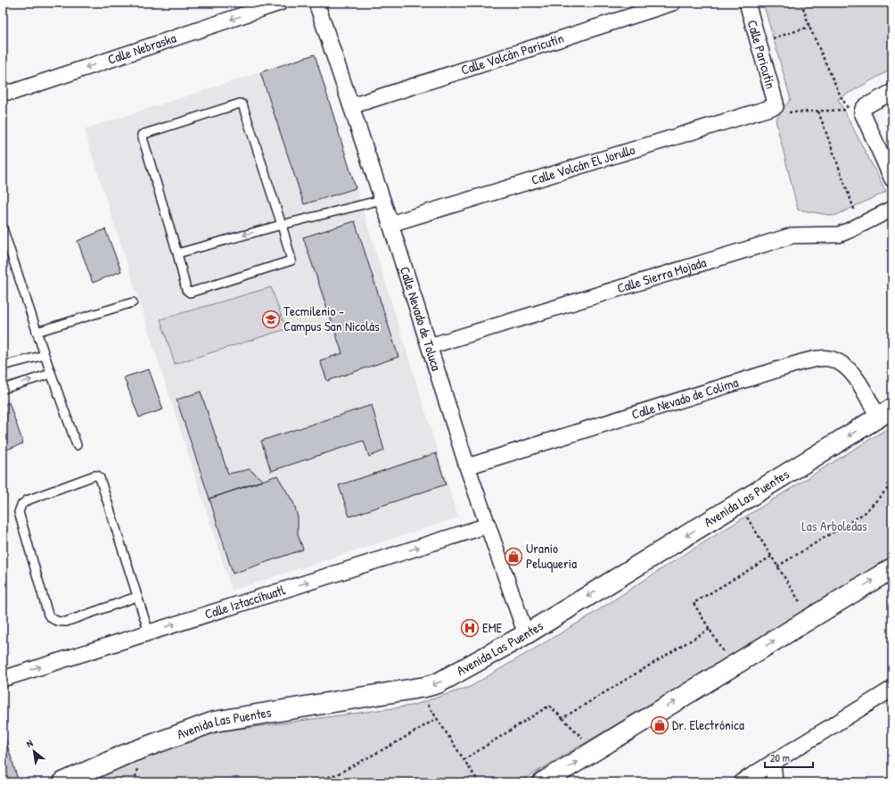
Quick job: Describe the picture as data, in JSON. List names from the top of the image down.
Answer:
{
  "streets": {
    "street": [
      "Calle Nebraska",
      "Calle Volcán Paricutín",
      "Calle Paricutín",
      "Calle Volcán El Jorullo",
      "Calle Sierra Mojada",
      "Calle Nevado de Toluca",
      "Calle Nevado de Colima",
      "Avenida Las Puentes",
      "Calle Iztaccíhuatl"
    ]
  },
  "crossings": [
    ["Calle Volcán Paricutín", "Calle Nevado de Toluca"],
    ["Calle Paricutín", "Calle Volcán El Jorullo"],
    ["Calle Volcán El Jorullo", "Calle Nevado de Toluca"],
    ["Calle Sierra Mojada", "Calle Nevado de Toluca"],
    ["Calle Nevado de Toluca", "Calle Nevado de Colima"],
    ["Calle Nevado de Toluca", "Avenida Las Puentes"],
    ["Calle Nevado de Toluca", "Calle Iztaccíhuatl"],
    ["Calle Nevado de Colima", "Avenida Las Puentes"]
  ],
  "one_way": ["Calle Nebraska", "Calle Iztaccíhuatl"],
  "parks": ["Las Arboledas"],
  "places": {
    "school or university": ["Tecmilenio - Campus San Nicolás"],
    "shop": ["Uranio Peluqueria", "Dr. Electrónica"],
    "hospital": ["EME"]
  },
  "scale_bar": "20 m",
  "north": "top left"
}
